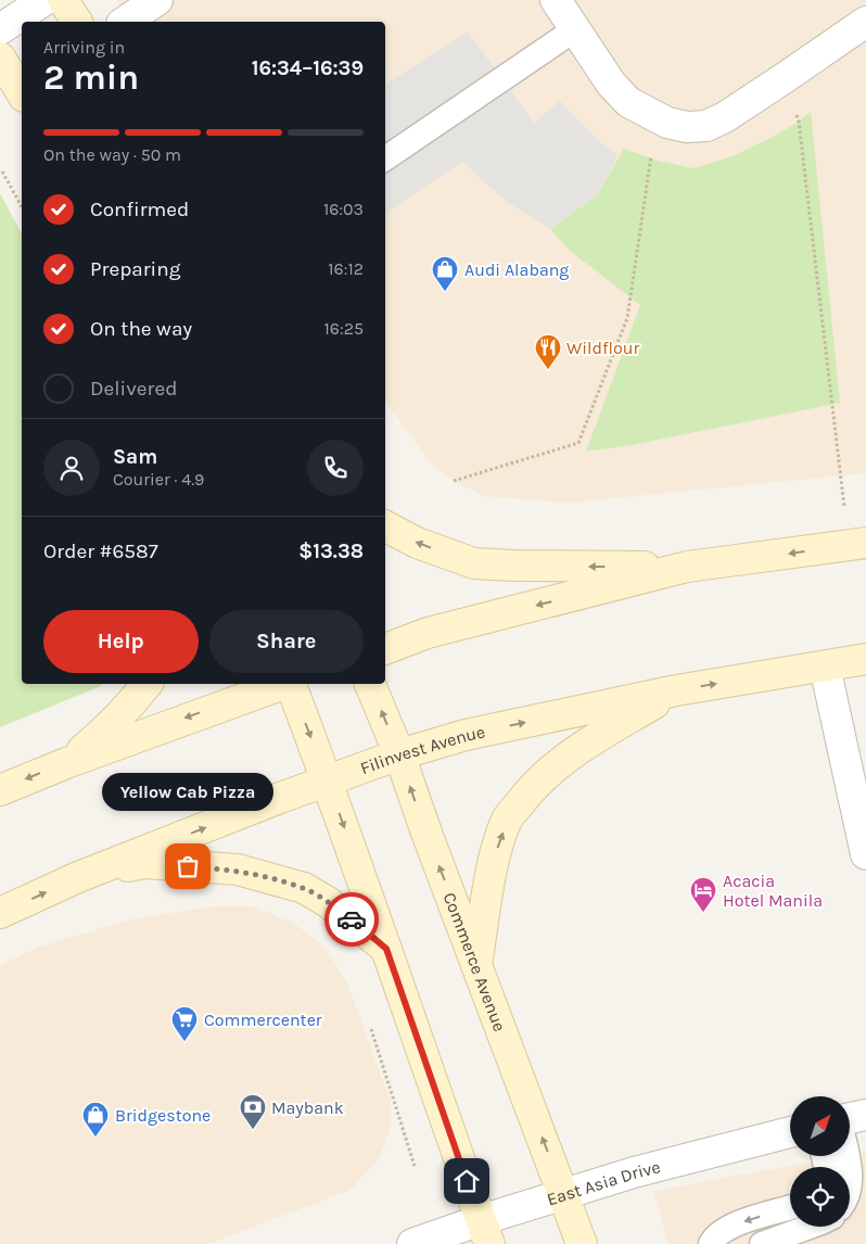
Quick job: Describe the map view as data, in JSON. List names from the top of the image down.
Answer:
{
  "streets": {
    "main road": ["Filinvest Avenue", "Commerce Avenue"],
    "street": ["East Asia Drive"]
  },
  "crossings": [
    ["Filinvest Avenue", "Commerce Avenue"],
    ["Commerce Avenue", "East Asia Drive"]
  ],
  "places": {
    "shop": ["Audi Alabang", "Bridgestone"],
    "restaurant": ["Wildflour"],
    "other": ["Yellow Cab Pizza"],
    "hotel": ["Acacia Hotel Manila"],
    "supermarket": ["Commercenter"],
    "bank": ["Maybank"]
  },
  "north": "top right",
  "page": {
    "heading": ["2 min", "Arriving in", "16:34–16:39"],
    "panel": [
      "Sam",
      "Courier · 4.9",
      "Order #6587",
      "$13.38"
    ],
    "bar": "On the way · 50 m",
    "list": [
      ["Confirmed", "16:03"],
      ["Preparing", "16:12"],
      ["On the way", "16:25"],
      "Delivered"
    ],
    "buttons": ["Help", "Share"],
    "bubble": "Yellow Cab Pizza"
  }
}
